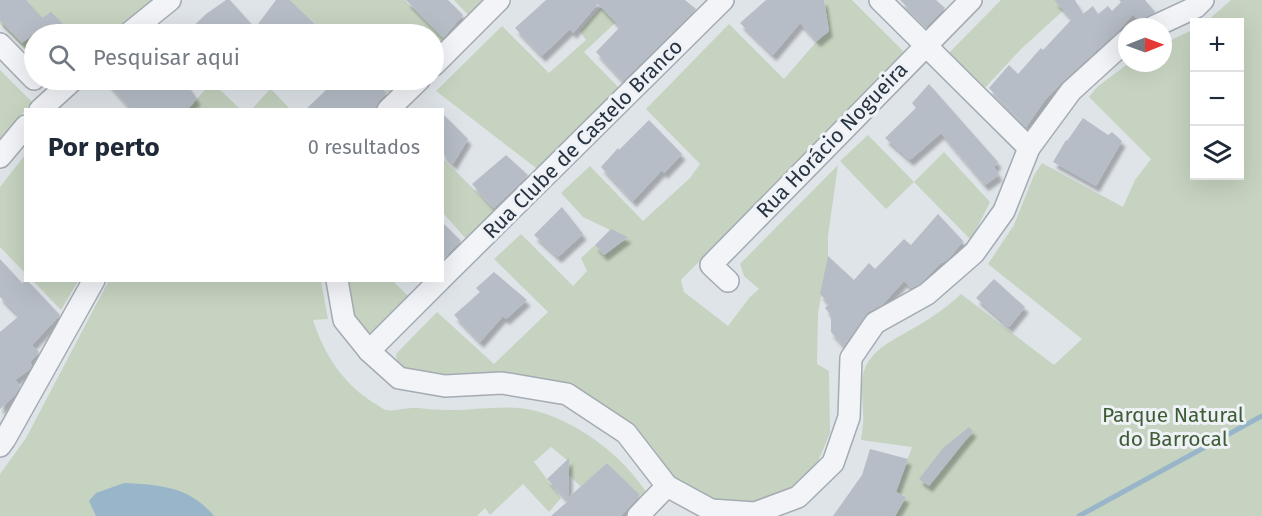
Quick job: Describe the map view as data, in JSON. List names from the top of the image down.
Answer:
{
  "streets": {
    "street": ["Rua Clube de Castelo Branco", "Rua Horácio Nogueira"]
  },
  "parks": ["Parque Natural do Barrocal"],
  "north": "right",
  "page": {
    "map_buttons": ["+", "−"],
    "search": "Pesquisar aqui",
    "heading": ["Por perto", "0 resultados"]
  }
}
